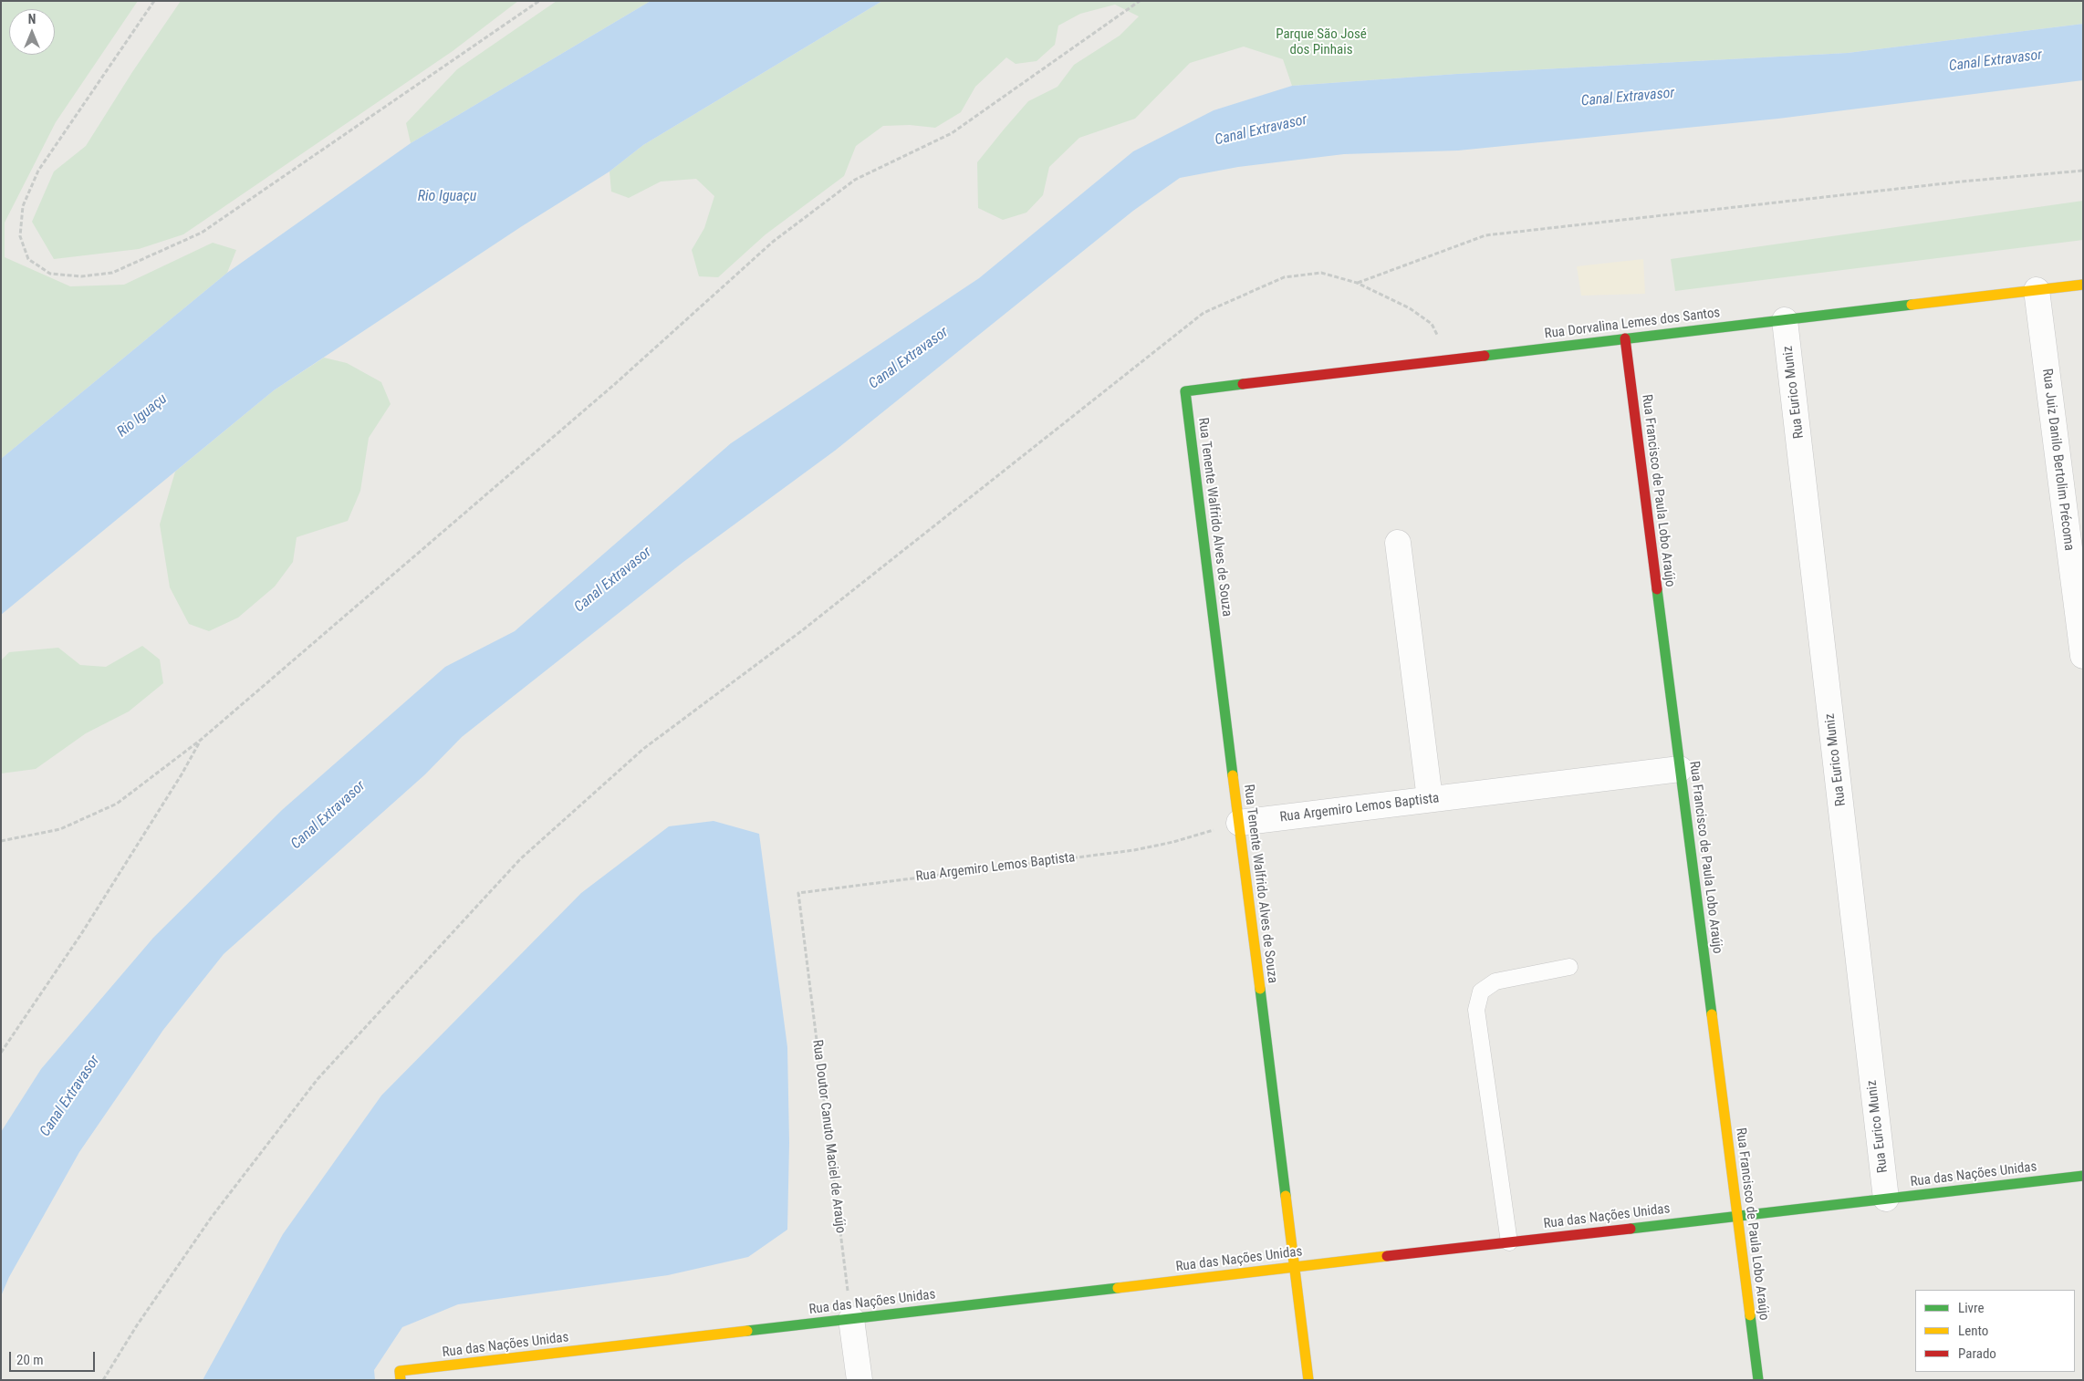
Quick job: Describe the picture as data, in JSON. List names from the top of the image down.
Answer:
{
  "streets": {
    "street": [
      "Rua Dorvalina Lemes dos Santos",
      "Rua Eurico Muniz",
      "Rua Juiz Danilo Bertolim Précoma",
      "Rua Francisco de Paula Lobo Araújo",
      "Rua Tenente Walfrido Alves de Souza",
      "Rua Argemiro Lemos Baptista",
      "Rua das Nações Unidas"
    ],
    "path": ["Rua Doutor Canuto Maciel de Araújo"]
  },
  "crossings": [
    ["Rua Dorvalina Lemes dos Santos", "Rua Eurico Muniz"],
    ["Rua Dorvalina Lemes dos Santos", "Rua Juiz Danilo Bertolim Précoma"],
    ["Rua Dorvalina Lemes dos Santos", "Rua Francisco de Paula Lobo Araújo"],
    ["Rua Dorvalina Lemes dos Santos", "Rua Tenente Walfrido Alves de Souza"],
    ["Rua Eurico Muniz", "Rua das Nações Unidas"],
    ["Rua Francisco de Paula Lobo Araújo", "Rua Argemiro Lemos Baptista"],
    ["Rua Francisco de Paula Lobo Araújo", "Rua das Nações Unidas"],
    ["Rua Tenente Walfrido Alves de Souza", "Rua Argemiro Lemos Baptista"],
    ["Rua Tenente Walfrido Alves de Souza", "Rua das Nações Unidas"],
    ["Rua Argemiro Lemos Baptista", "Rua Doutor Canuto Maciel de Araújo"],
    ["Rua Doutor Canuto Maciel de Araújo", "Rua das Nações Unidas"]
  ],
  "water": ["Canal Extravasor", "Rio Iguaçu"],
  "parks": ["Parque São José dos Pinhais"],
  "legend": ["Livre", "Lento", "Parado"],
  "scale_bar": "20 m",
  "north": "top"
}
